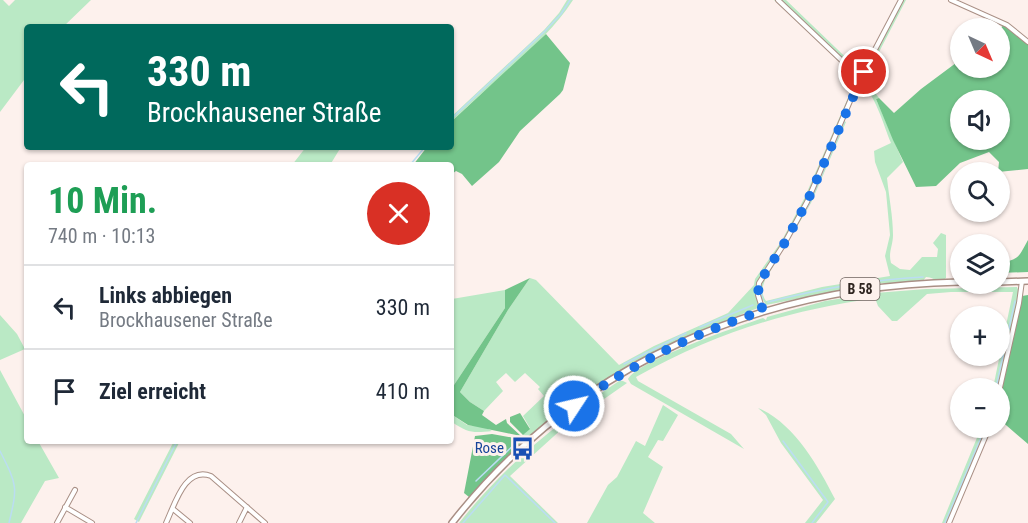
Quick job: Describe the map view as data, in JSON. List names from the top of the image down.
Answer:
{
  "streets": {
    "main road": ["B 58"]
  },
  "places": {
    "bus stop": ["Rose"]
  },
  "north": "bottom right",
  "page": {
    "map_buttons": ["+", "−"],
    "turn": ["330 m", "Brockhausener Straße"],
    "heading": ["10 Min.", "740 m · 10:13"],
    "list": [
      {
        "name": "Links abbiegen",
        "note": "Brockhausener Straße",
        "value": "330 m"
      },
      {
        "name": "Ziel erreicht",
        "value": "410 m"
      }
    ]
  }
}
